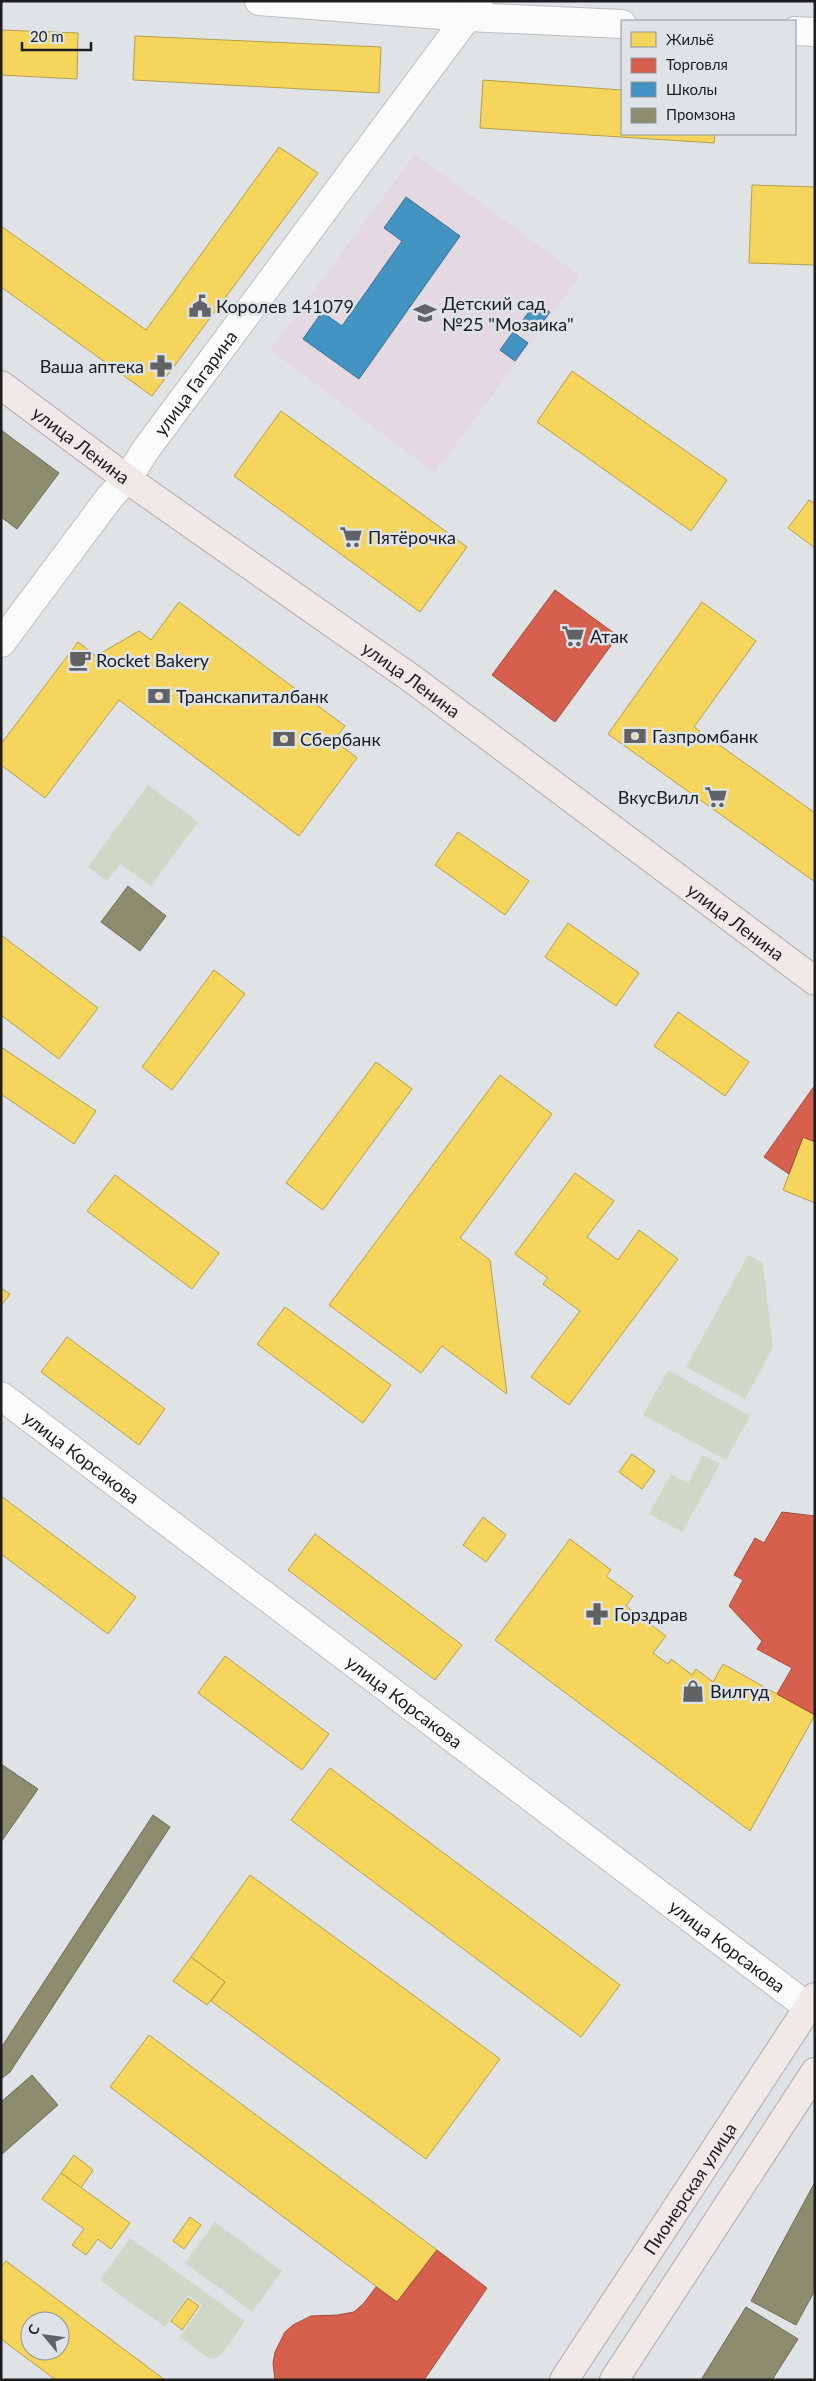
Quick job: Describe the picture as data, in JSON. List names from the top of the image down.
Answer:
{
  "streets": {
    "main road": ["улица Ленина", "Пионерская улица"],
    "street": ["улица Гагарина", "улица Корсакова"]
  },
  "crossings": [
    ["улица Гагарина", "улица Ленина"],
    ["улица Корсакова", "Пионерская улица"]
  ],
  "places": {
    "public building": ["Королев 141079"],
    "school or university": ["Детский сад №25 \"Мозаика\""],
    "pharmacy": ["Ваша аптека", "Горздрав"],
    "supermarket": ["Пятёрочка", "Атак", "ВкусВилл"],
    "cafe": ["Rocket Bakery"],
    "bank": ["Транскапиталбанк", "Газпромбанк", "Сбербанк"],
    "shop": ["Вилгуд"]
  },
  "legend": [
    "Жильё",
    "Торговля",
    "Школы",
    "Промзона"
  ],
  "scale_bar": "20 m",
  "north": "top left"
}
